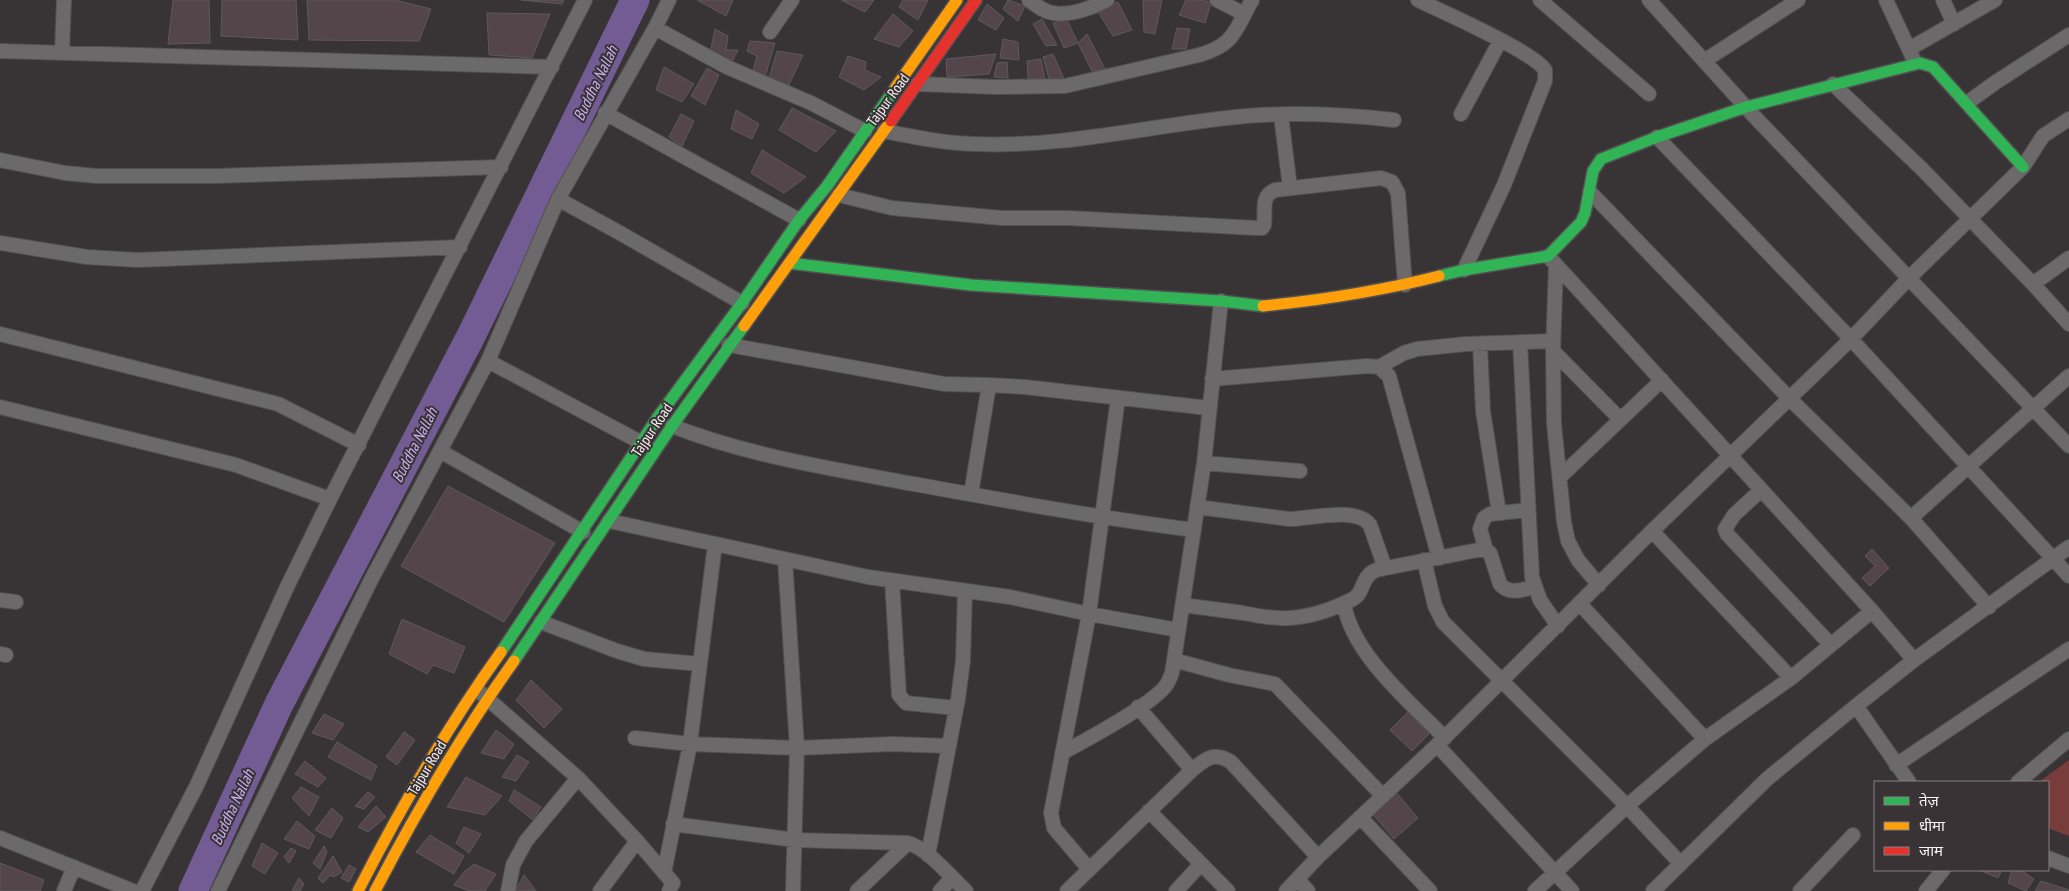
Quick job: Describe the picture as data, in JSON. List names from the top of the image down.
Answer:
{
  "streets": {
    "main road": ["Tajpur Road"]
  },
  "water": ["Buddha Nallah"],
  "legend": ["तेज़", "धीमा", "जाम"]
}
